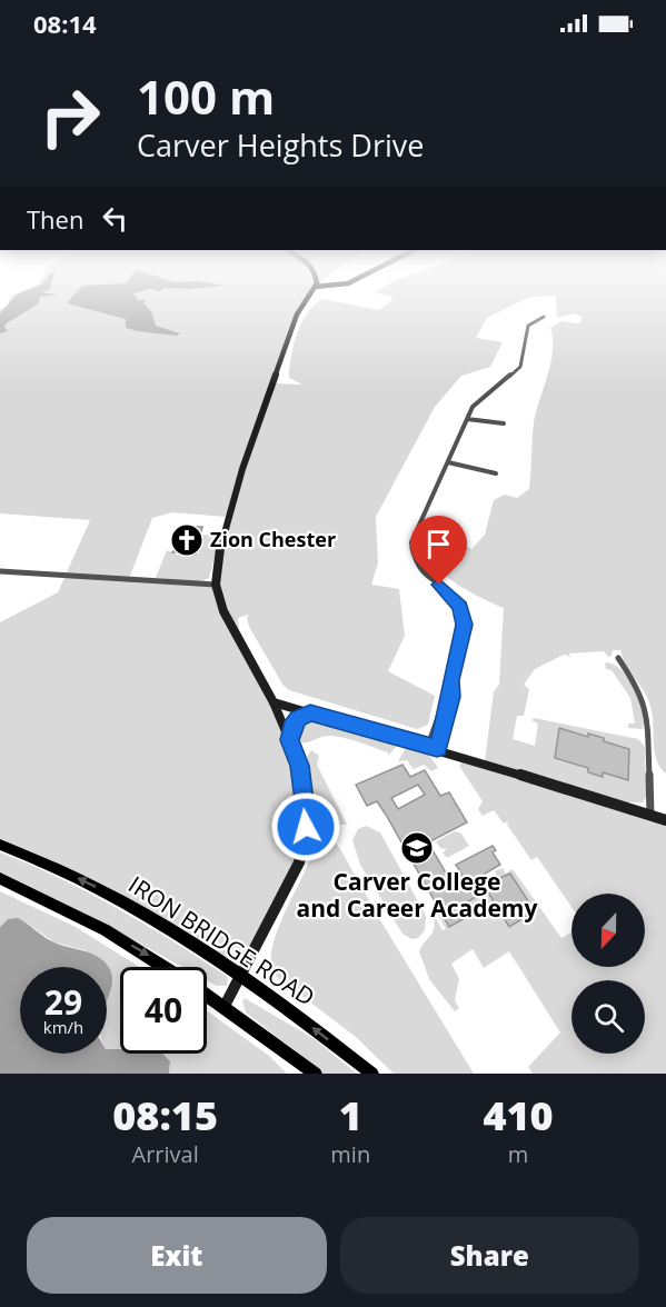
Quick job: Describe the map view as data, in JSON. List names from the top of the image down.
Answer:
{
  "streets": {
    "main road": ["IRON BRIDGE ROAD"]
  },
  "places": {
    "church": ["Zion Chester"],
    "school or university": ["Carver College and Career Academy"]
  },
  "north": "bottom",
  "page": {
    "status": "08:14",
    "turn": ["100 m", "Carver Heights Drive"],
    "then": "Then",
    "speed": "29 km/h",
    "limit": "40",
    "eta": [
      "08:15",
      "Arrival",
      "1",
      "min",
      "410",
      "m"
    ],
    "buttons": ["Exit", "Share"]
  }
}
